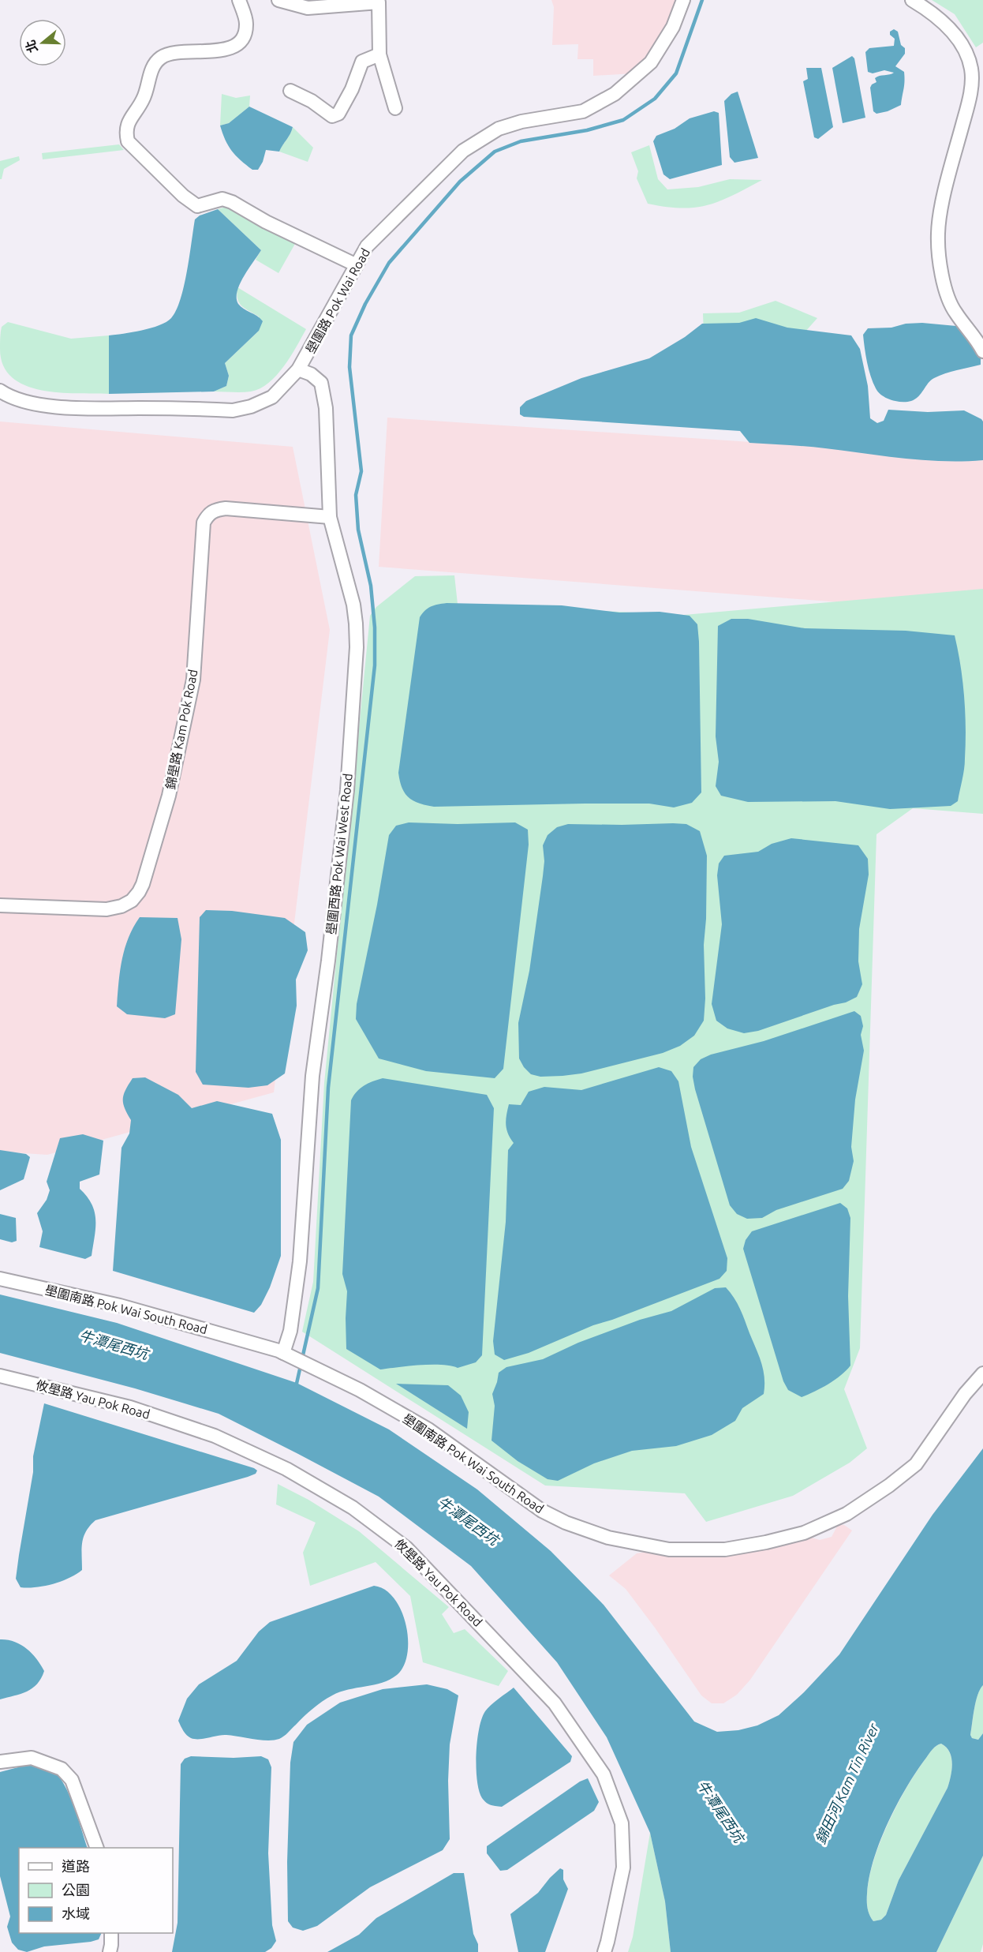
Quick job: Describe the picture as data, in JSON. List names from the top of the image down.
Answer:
{
  "streets": {
    "street": [
      "壆圍路 Pok Wai Road",
      "錦壆路 Kam Pok Road",
      "壆圍西路 Pok Wai West Road",
      "壆圍南路 Pok Wai South Road",
      "攸壆路 Yau Pok Road"
    ]
  },
  "crossings": [
    ["壆圍路 Pok Wai Road", "壆圍西路 Pok Wai West Road"],
    ["錦壆路 Kam Pok Road", "壆圍西路 Pok Wai West Road"],
    ["壆圍西路 Pok Wai West Road", "壆圍南路 Pok Wai South Road"]
  ],
  "water": ["牛潭尾西坑", "錦田河 Kam Tin River"],
  "legend": ["道路", "公園", "水域"],
  "north": "left"
}
